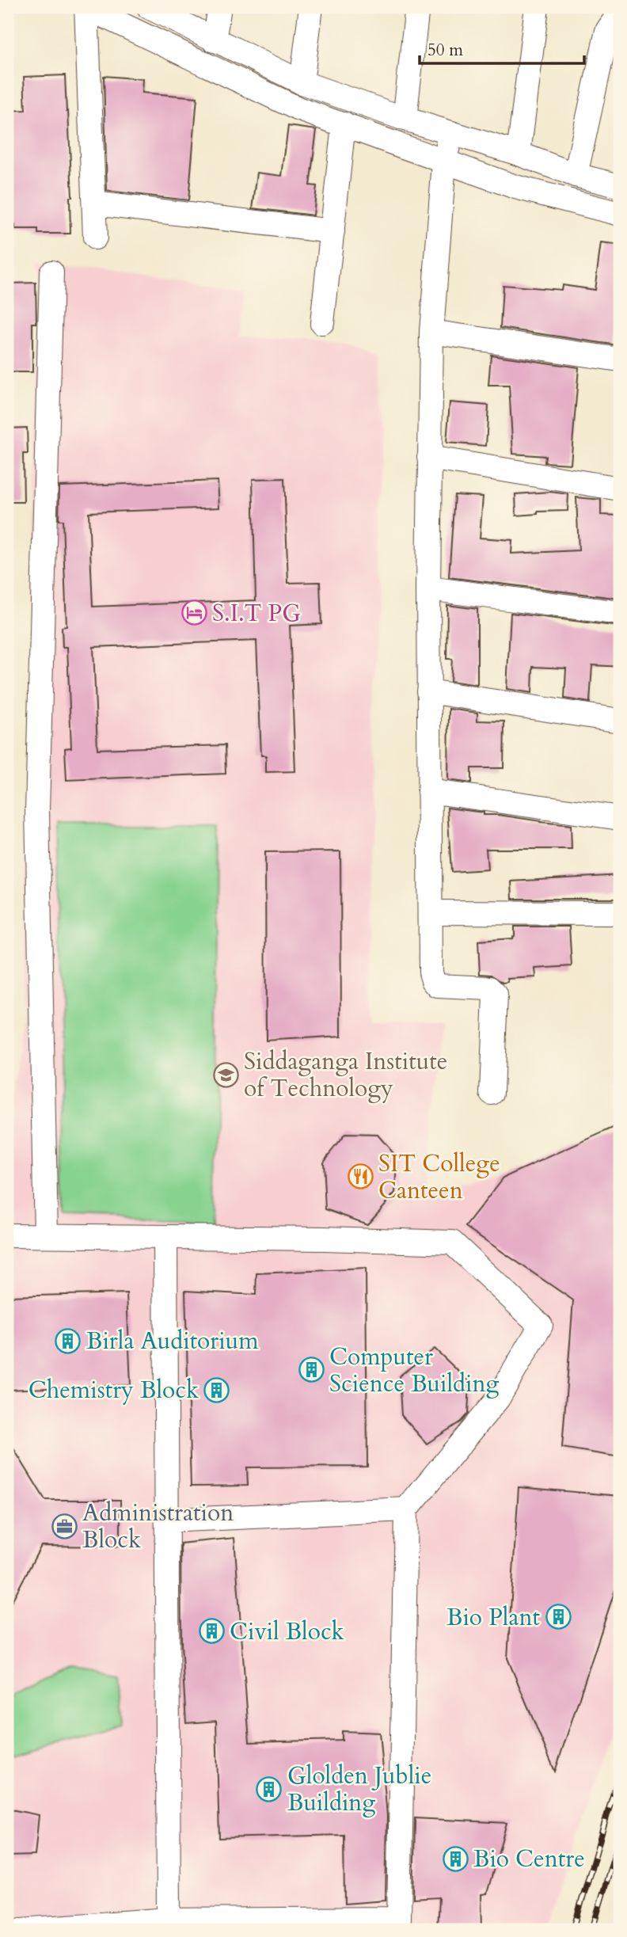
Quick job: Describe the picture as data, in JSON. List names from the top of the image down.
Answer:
{
  "places": {
    "hotel": ["S.I.T PG"],
    "school or university": ["Siddaganga Institute of Technology"],
    "restaurant": ["SIT College Canteen"],
    "building": [
      "Birla Auditorium",
      "Computer Science Building",
      "Chemistry Block",
      "Bio Plant",
      "Civil Block",
      "Glolden Jublie Building",
      "Bio Centre"
    ],
    "office": ["Administration Block"]
  },
  "scale_bar": "50 m"
}
